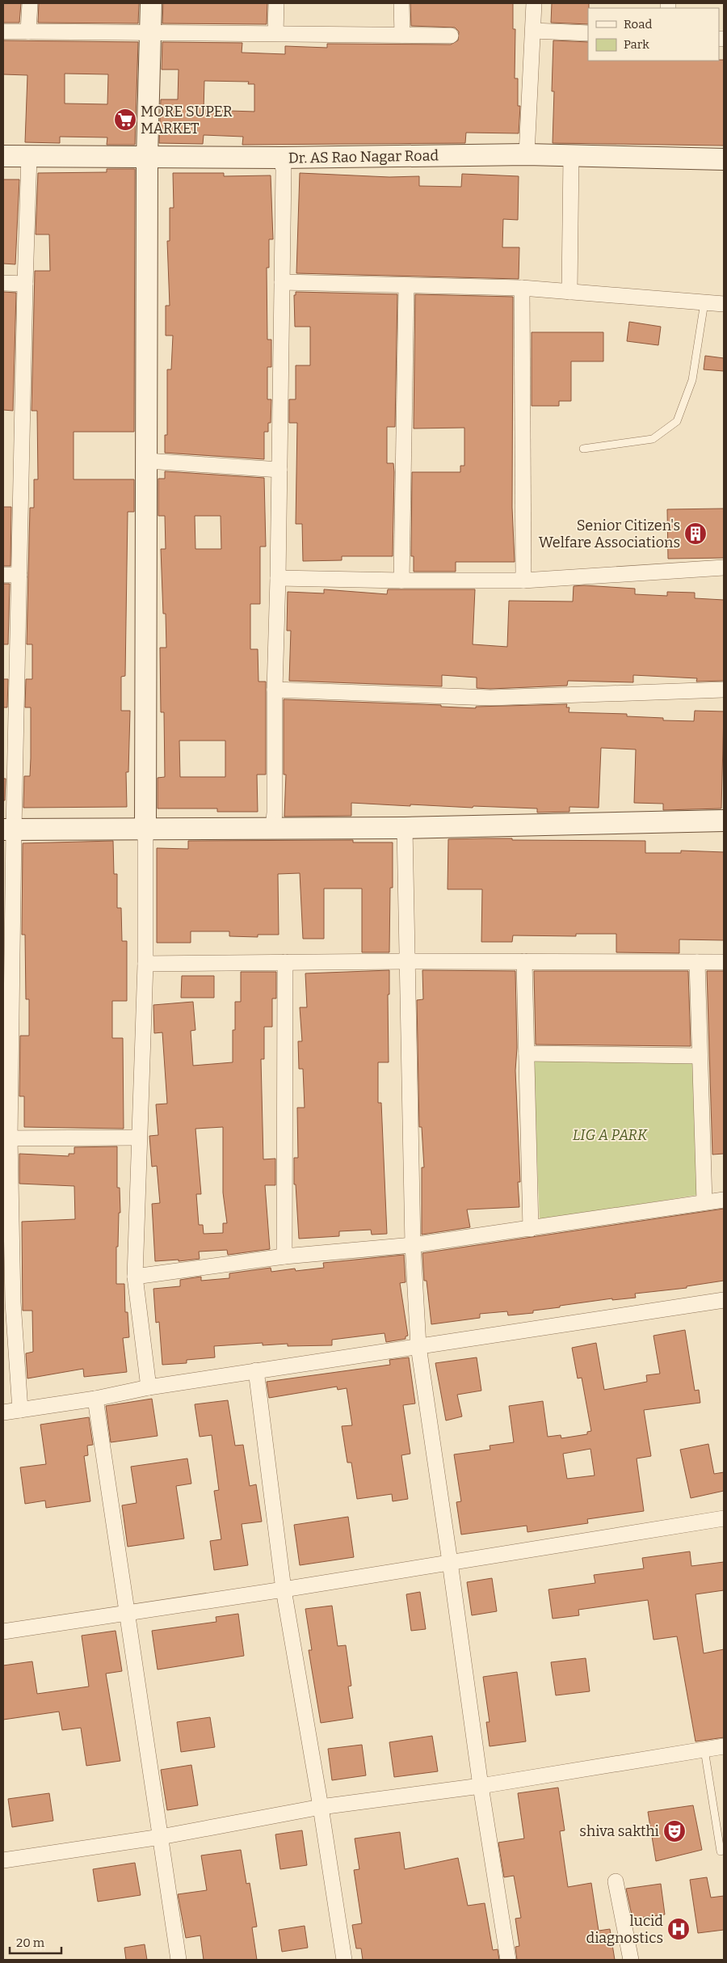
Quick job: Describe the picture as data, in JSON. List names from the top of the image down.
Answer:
{
  "streets": {
    "street": ["Dr. AS Rao Nagar Road"]
  },
  "parks": ["LIG A PARK"],
  "places": {
    "supermarket": ["MORE SUPER MARKET"],
    "building": ["Senior Citizen's Welfare Associations"],
    "theatre": ["shiva sakthi"],
    "hospital": ["lucid diagnostics"]
  },
  "legend": ["Road", "Park"],
  "scale_bar": "20 m"
}
